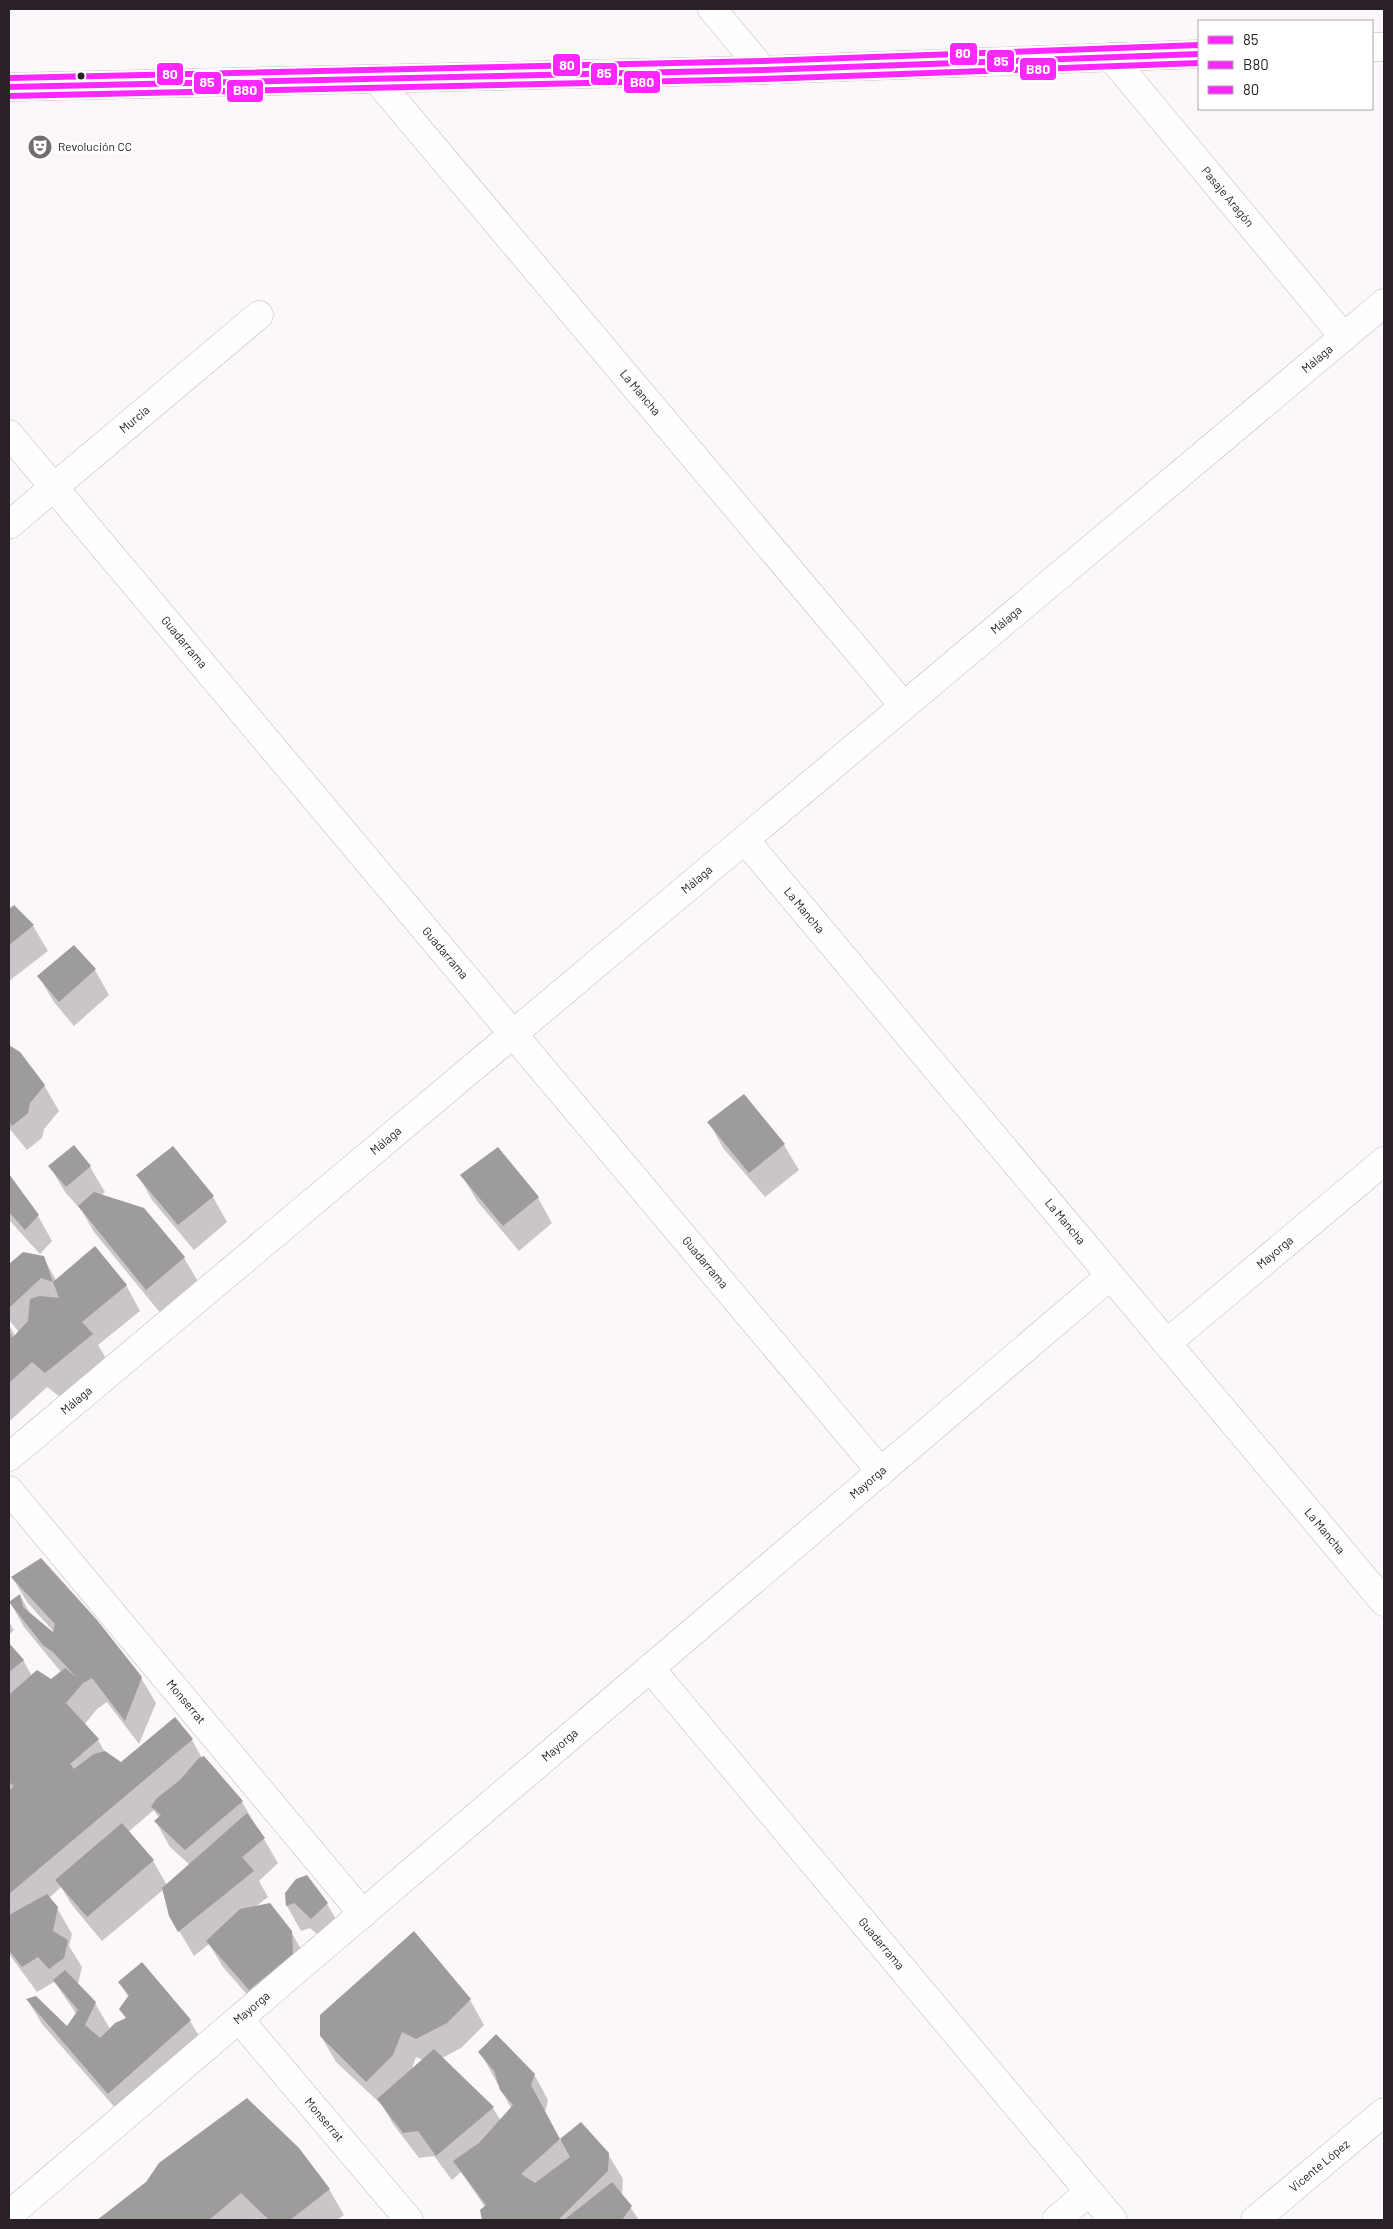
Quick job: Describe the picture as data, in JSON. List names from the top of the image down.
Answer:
{
  "streets": {
    "street": [
      "Pasaje Aragón",
      "Málaga",
      "La Mancha",
      "Murcia",
      "Guadarrama",
      "Mayorga",
      "Monserrat",
      "Vicente López"
    ]
  },
  "crossings": [
    ["Pasaje Aragón", "Málaga"],
    ["Málaga", "La Mancha"],
    ["Málaga", "Guadarrama"],
    ["La Mancha", "Mayorga"],
    ["Murcia", "Guadarrama"],
    ["Guadarrama", "Mayorga"],
    ["Mayorga", "Monserrat"]
  ],
  "places": {
    "theatre": ["Revolución CC"]
  },
  "lines": ["transit line 80", "transit line 85", "transit line B80"],
  "legend": ["85", "B80", "80"]
}
